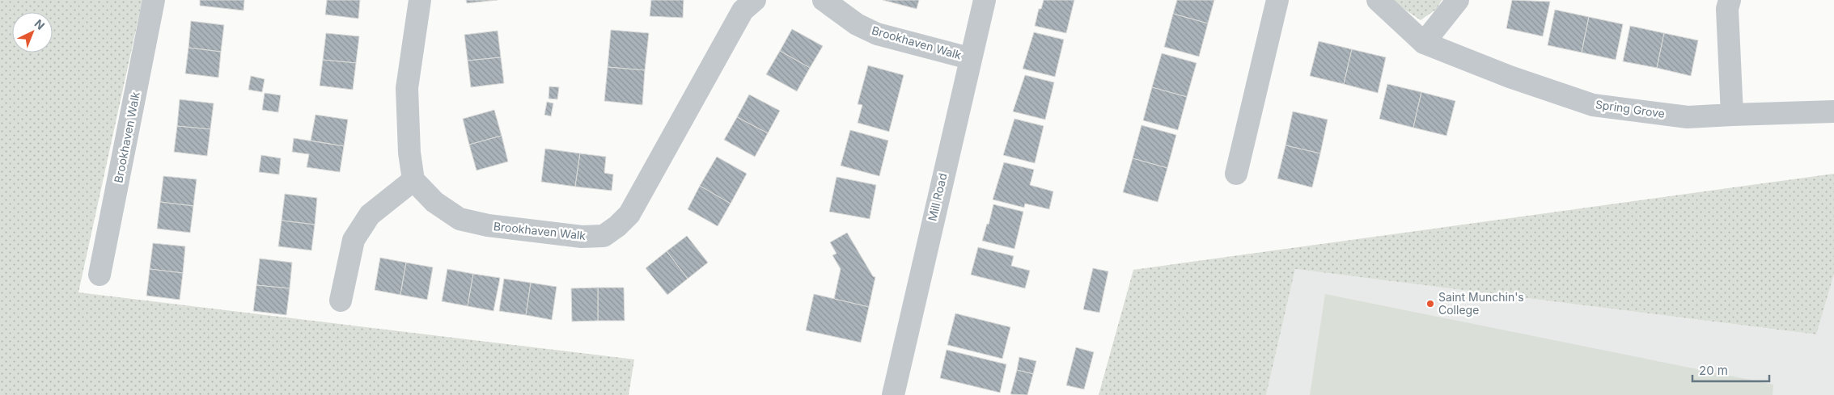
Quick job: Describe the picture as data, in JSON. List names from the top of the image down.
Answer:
{
  "streets": {
    "street": ["Brookhaven Walk", "Spring Grove", "Mill Road"]
  },
  "crossings": [
    ["Brookhaven Walk", "Mill Road"]
  ],
  "places": ["Saint Munchin's College"],
  "scale_bar": "20 m",
  "north": "top right"
}
